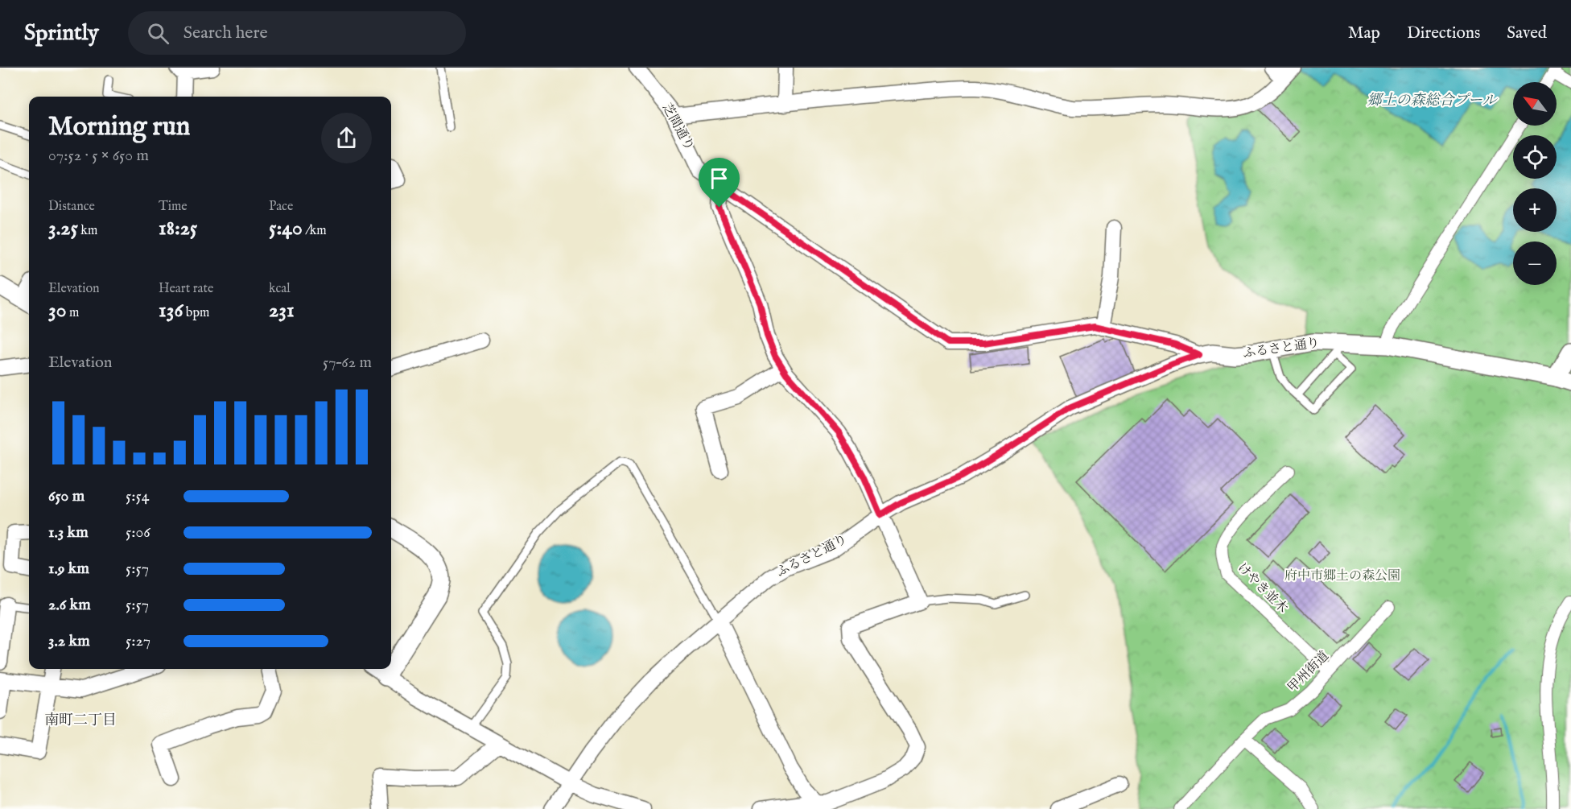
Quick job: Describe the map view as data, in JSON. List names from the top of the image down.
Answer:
{
  "streets": {
    "street": [
      "芝間通り",
      "ふるさと通り",
      "けやき並木",
      "甲州街道"
    ]
  },
  "crossings": [
    ["芝間通り", "ふるさと通り"],
    ["けやき並木", "甲州街道"]
  ],
  "districts": ["南町二丁目"],
  "water": ["郷土の森総合プール"],
  "parks": ["府中市郷土の森公園"],
  "north": "top left",
  "page": {
    "header": "Sprintly",
    "search": "Search here",
    "nav": ["Map", "Directions", "Saved"],
    "map_buttons": ["+", "−"],
    "heading": ["Morning run", "07:52 · 5 × 650 m"],
    "stats": [
      ["Distance", "3.25 km"],
      ["Time", "18:25"],
      ["Pace", "5:40 /km"],
      ["Elevation", "30 m"],
      ["Heart rate", "136 bpm"],
      ["kcal", "231"]
    ],
    "chart": ["Elevation", "57–62 m"],
    "list": [
      {
        "name": "650 m",
        "note": "5:54"
      },
      {
        "name": "1.3 km",
        "note": "5:06"
      },
      {
        "name": "1.9 km",
        "note": "5:57"
      },
      {
        "name": "2.6 km",
        "note": "5:57"
      },
      {
        "name": "3.2 km",
        "note": "5:27"
      }
    ]
  }
}
